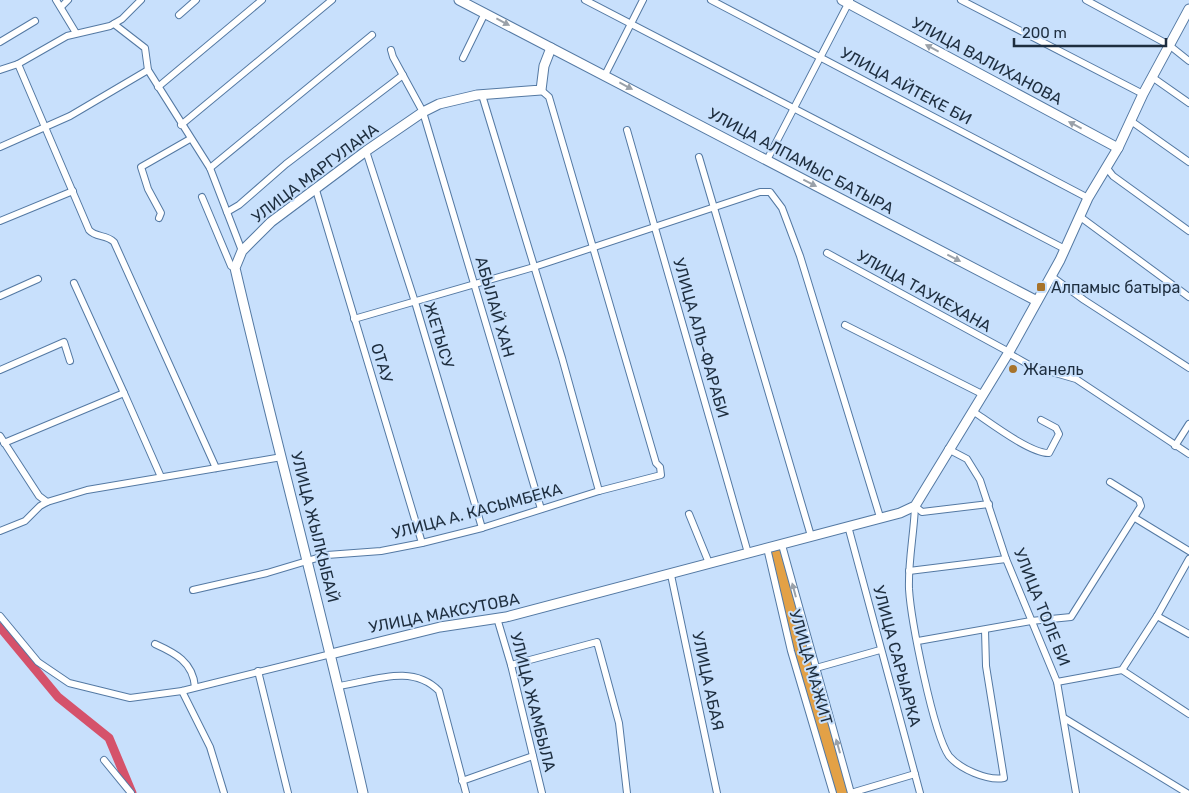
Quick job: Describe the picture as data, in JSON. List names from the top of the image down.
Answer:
{
  "streets": {
    "street": [
      "УЛИЦА ВАЛИХАНОВА",
      "УЛИЦА АЙТЕКЕ БИ",
      "УЛИЦА АЛПАМЫС БАТЫРА",
      "УЛИЦА МАРГУЛАНА",
      "УЛИЦА ТАУКЕХАНА",
      "АБЫЛАЙ ХАН",
      "ЖЕТЫСУ",
      "УЛИЦА АЛЬ-ФАРАБИ",
      "ОТАУ",
      "УЛИЦА А. КАСЫМБЕКА",
      "УЛИЦА ЖЫЛКЫБАЙ",
      "УЛИЦА ТОЛЕ БИ",
      "УЛИЦА МАКСУТОВА",
      "УЛИЦА САРЫАРКА",
      "УЛИЦА МАЖИТ",
      "УЛИЦА АБАЯ",
      "УЛИЦА ЖАМБЫЛА"
    ]
  },
  "crossings": [
    ["УЛИЦА МАРГУЛАНА", "АБЫЛАЙ ХАН"],
    ["УЛИЦА МАРГУЛАНА", "ЖЕТЫСУ"],
    ["УЛИЦА МАРГУЛАНА", "ОТАУ"],
    ["УЛИЦА МАРГУЛАНА", "УЛИЦА ЖЫЛКЫБАЙ"],
    ["АБЫЛАЙ ХАН", "УЛИЦА А. КАСЫМБЕКА"],
    ["ЖЕТЫСУ", "УЛИЦА А. КАСЫМБЕКА"],
    ["УЛИЦА АЛЬ-ФАРАБИ", "УЛИЦА МАКСУТОВА"],
    ["ОТАУ", "УЛИЦА А. КАСЫМБЕКА"],
    ["УЛИЦА А. КАСЫМБЕКА", "УЛИЦА ЖЫЛКЫБАЙ"],
    ["УЛИЦА ЖЫЛКЫБАЙ", "УЛИЦА МАКСУТОВА"],
    ["УЛИЦА МАКСУТОВА", "УЛИЦА САРЫАРКА"],
    ["УЛИЦА МАКСУТОВА", "УЛИЦА МАЖИТ"],
    ["УЛИЦА МАКСУТОВА", "УЛИЦА АБАЯ"],
    ["УЛИЦА МАКСУТОВА", "УЛИЦА ЖАМБЫЛА"]
  ],
  "places": {
    "transit": ["Алпамыс батыра"],
    "other": ["Жанель"]
  },
  "scale_bar": "200 m"
}
